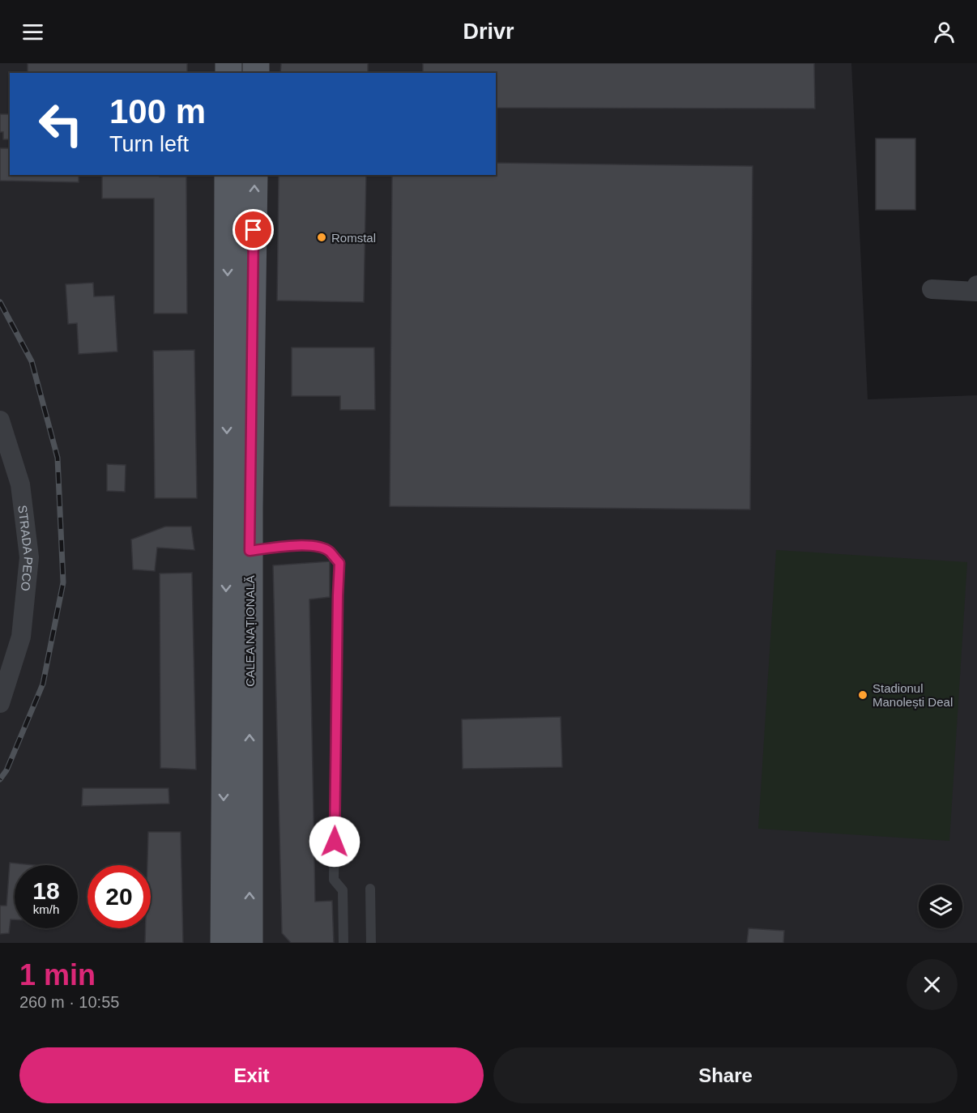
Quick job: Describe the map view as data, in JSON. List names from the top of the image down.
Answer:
{
  "streets": {
    "main road": ["CALEA NAȚIONALĂ"],
    "street": ["STRADA PECO"]
  },
  "places": ["Romstal", "Stadionul Manolești Deal"],
  "page": {
    "header": "Drivr",
    "turn": ["100 m", "Turn left"],
    "speed": "18 km/h",
    "limit": "20",
    "heading": ["1 min", "260 m · 10:55"],
    "buttons": ["Exit", "Share"]
  }
}
